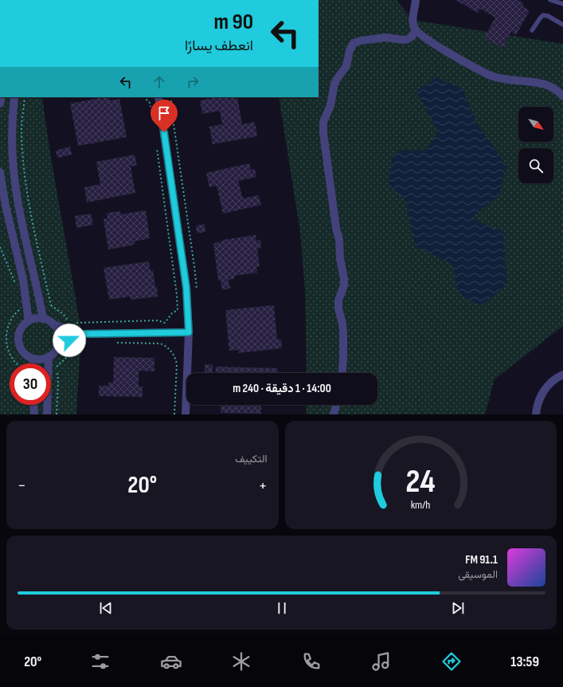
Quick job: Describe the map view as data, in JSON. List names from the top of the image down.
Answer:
{
  "north": "bottom right",
  "page": {
    "turn": ["90 m", "انعطف يسارًا"],
    "limit": "30",
    "trip": "14:00 · 1 دقيقة · 240 m",
    "tile": "التكييف",
    "heat": ["−", "20°", "+"],
    "song": ["91.1 FM", "الموسيقى"],
    "tabs": ["13:59", "20°"],
    "gauge": ["24", "km/h"]
  }
}
